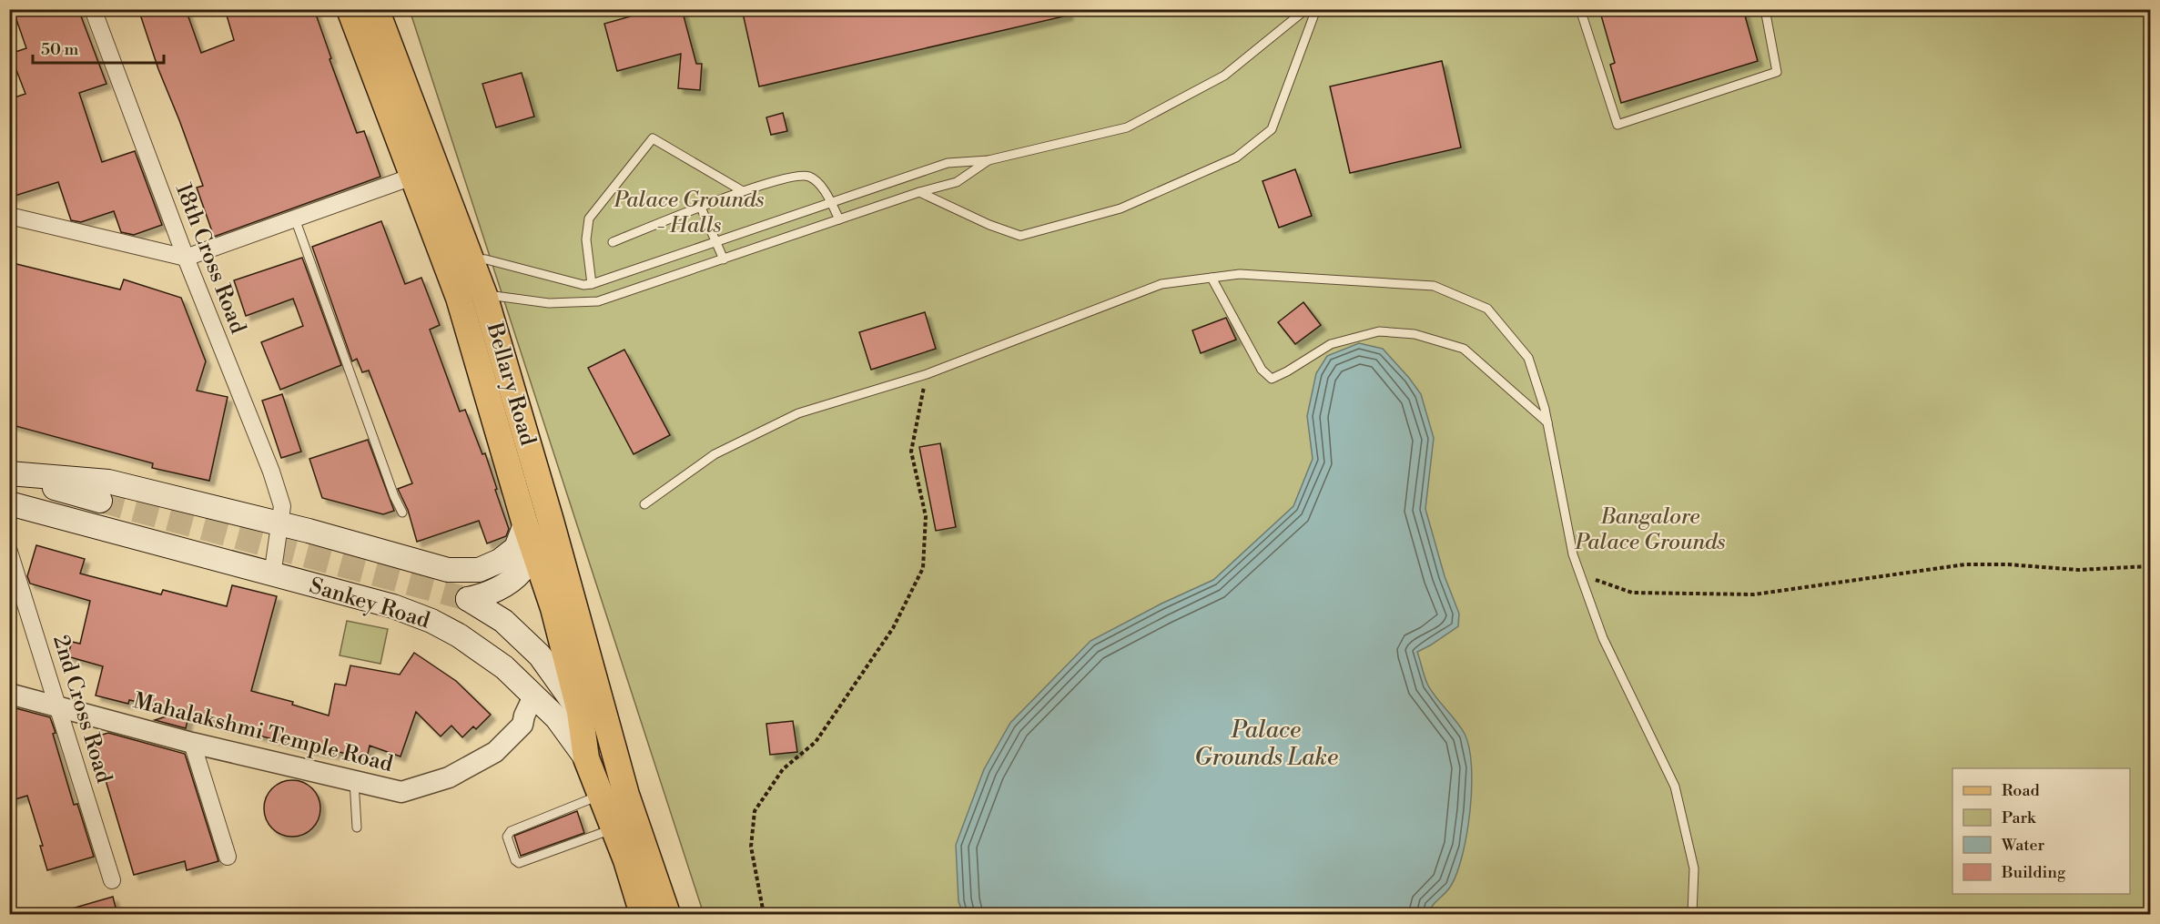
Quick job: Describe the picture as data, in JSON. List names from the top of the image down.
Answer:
{
  "streets": {
    "main road": ["Bellary Road", "Sankey Road"],
    "street": ["18th Cross Road", "2nd Cross Road", "Mahalakshmi Temple Road"]
  },
  "crossings": [
    ["18th Cross Road", "Sankey Road"],
    ["Bellary Road", "Sankey Road"],
    ["Sankey Road", "Mahalakshmi Temple Road"],
    ["2nd Cross Road", "Mahalakshmi Temple Road"]
  ],
  "water": ["Palace Grounds Lake"],
  "parks": ["Palace Grounds - Halls", "Bangalore Palace Grounds"],
  "legend": [
    "Road",
    "Park",
    "Water",
    "Building"
  ],
  "scale_bar": "50 m"
}
